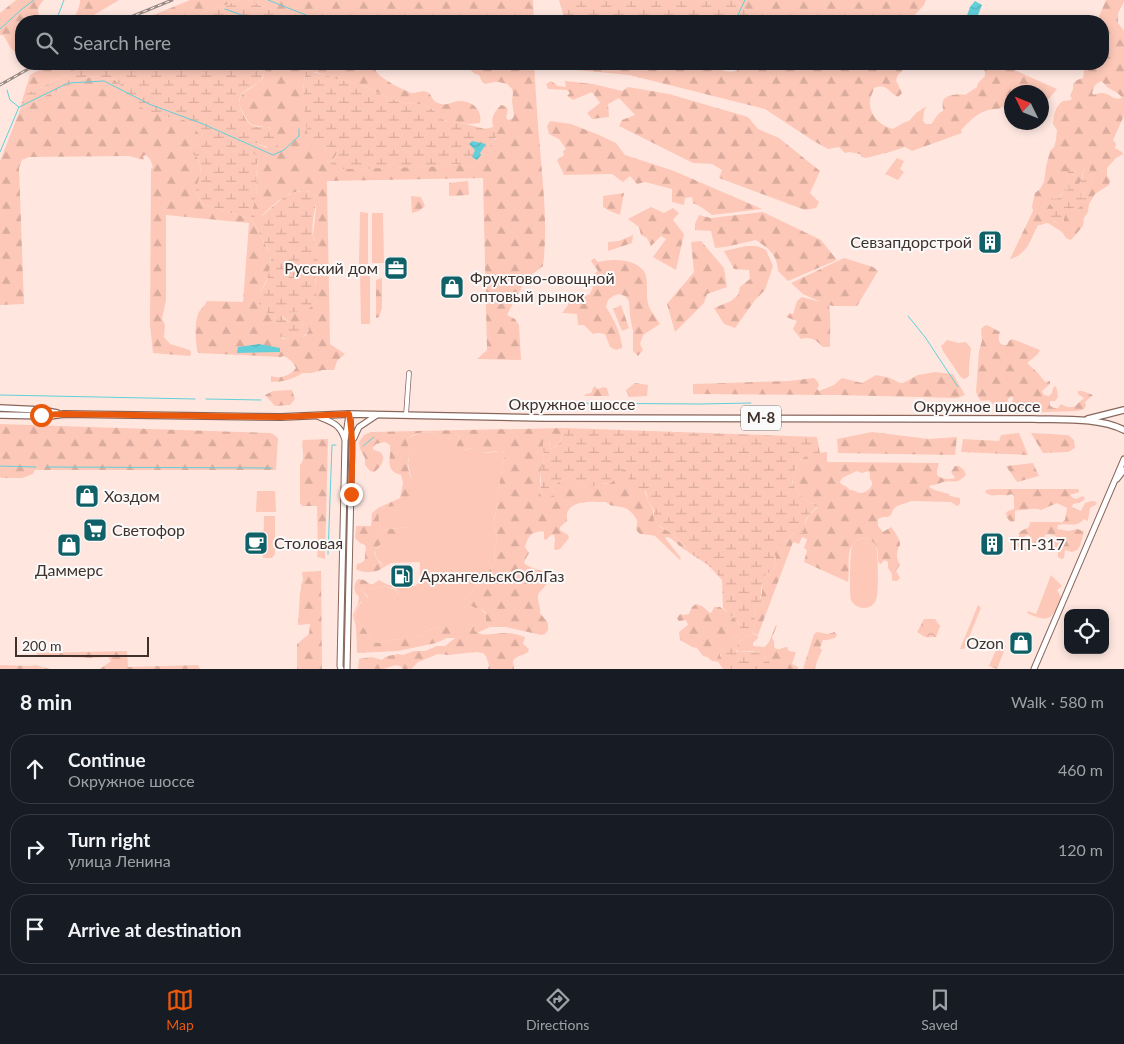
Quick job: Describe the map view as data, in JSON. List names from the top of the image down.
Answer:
{
  "streets": {
    "main road": ["Окружное шоссе", "М-8"]
  },
  "places": {
    "building": ["Севзапдорстрой", "ТП-317"],
    "office": ["Русский дом"],
    "shop": [
      "Фруктово-овощной оптовый рынок",
      "Хоздом",
      "Даммерс",
      "Ozon"
    ],
    "supermarket": ["Светофор"],
    "cafe": ["Столовая"],
    "fuel station": ["АрхангельскОблГаз"]
  },
  "scale_bar": "200 m",
  "north": "top left",
  "page": {
    "search": "Search here",
    "scale": "200 m",
    "heading": ["8 min", "Walk · 580 m"],
    "list": [
      ["Continue", "Окружное шоссе", "460 m"],
      ["Turn right", "улица Ленина", "120 m"],
      "Arrive at destination"
    ],
    "nav": ["Map", "Directions", "Saved"]
  }
}
